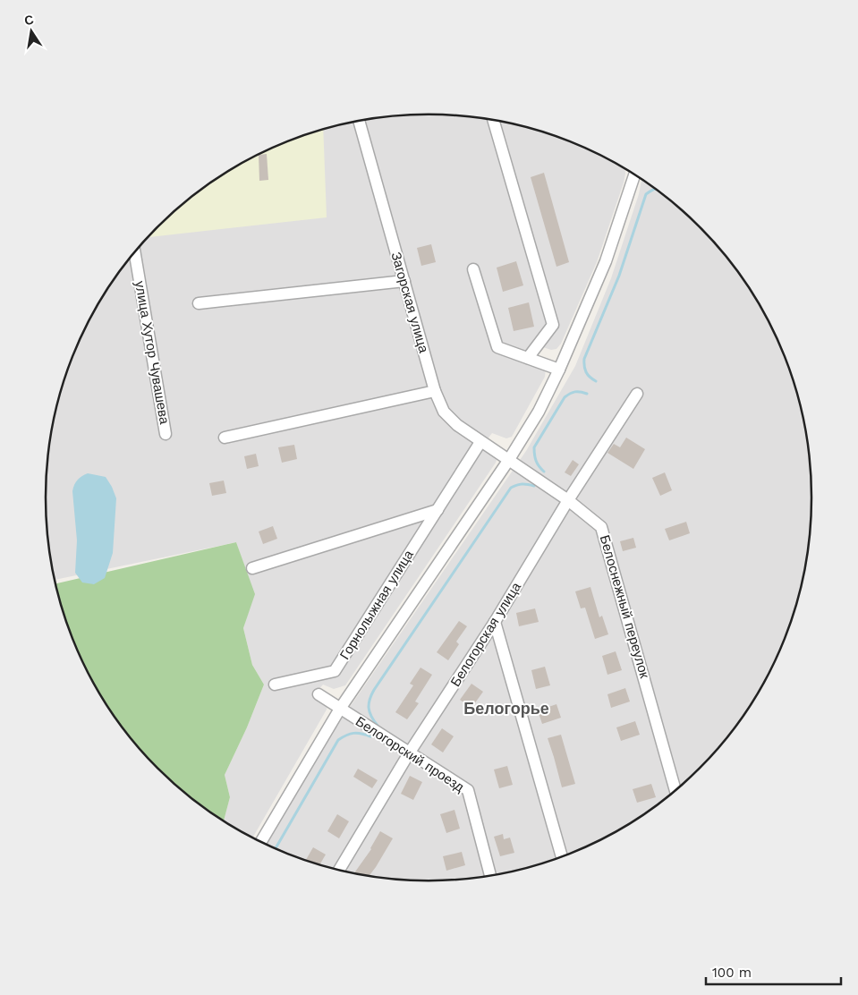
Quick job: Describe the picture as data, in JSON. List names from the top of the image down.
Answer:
{
  "streets": {
    "street": [
      "Загорская улица",
      "улица Хутор Чувашева",
      "Горнолыжная улица",
      "Белоснежный переулок",
      "Белогорская улица",
      "Белогорский проезд"
    ]
  },
  "crossings": [
    ["Загорская улица", "Горнолыжная улица"],
    ["Загорская улица", "Белоснежный переулок"],
    ["Белоснежный переулок", "Белогорская улица"],
    ["Белогорская улица", "Белогорский проезд"]
  ],
  "districts": ["Белогорье"],
  "scale_bar": "100 m",
  "north": "top"
}
